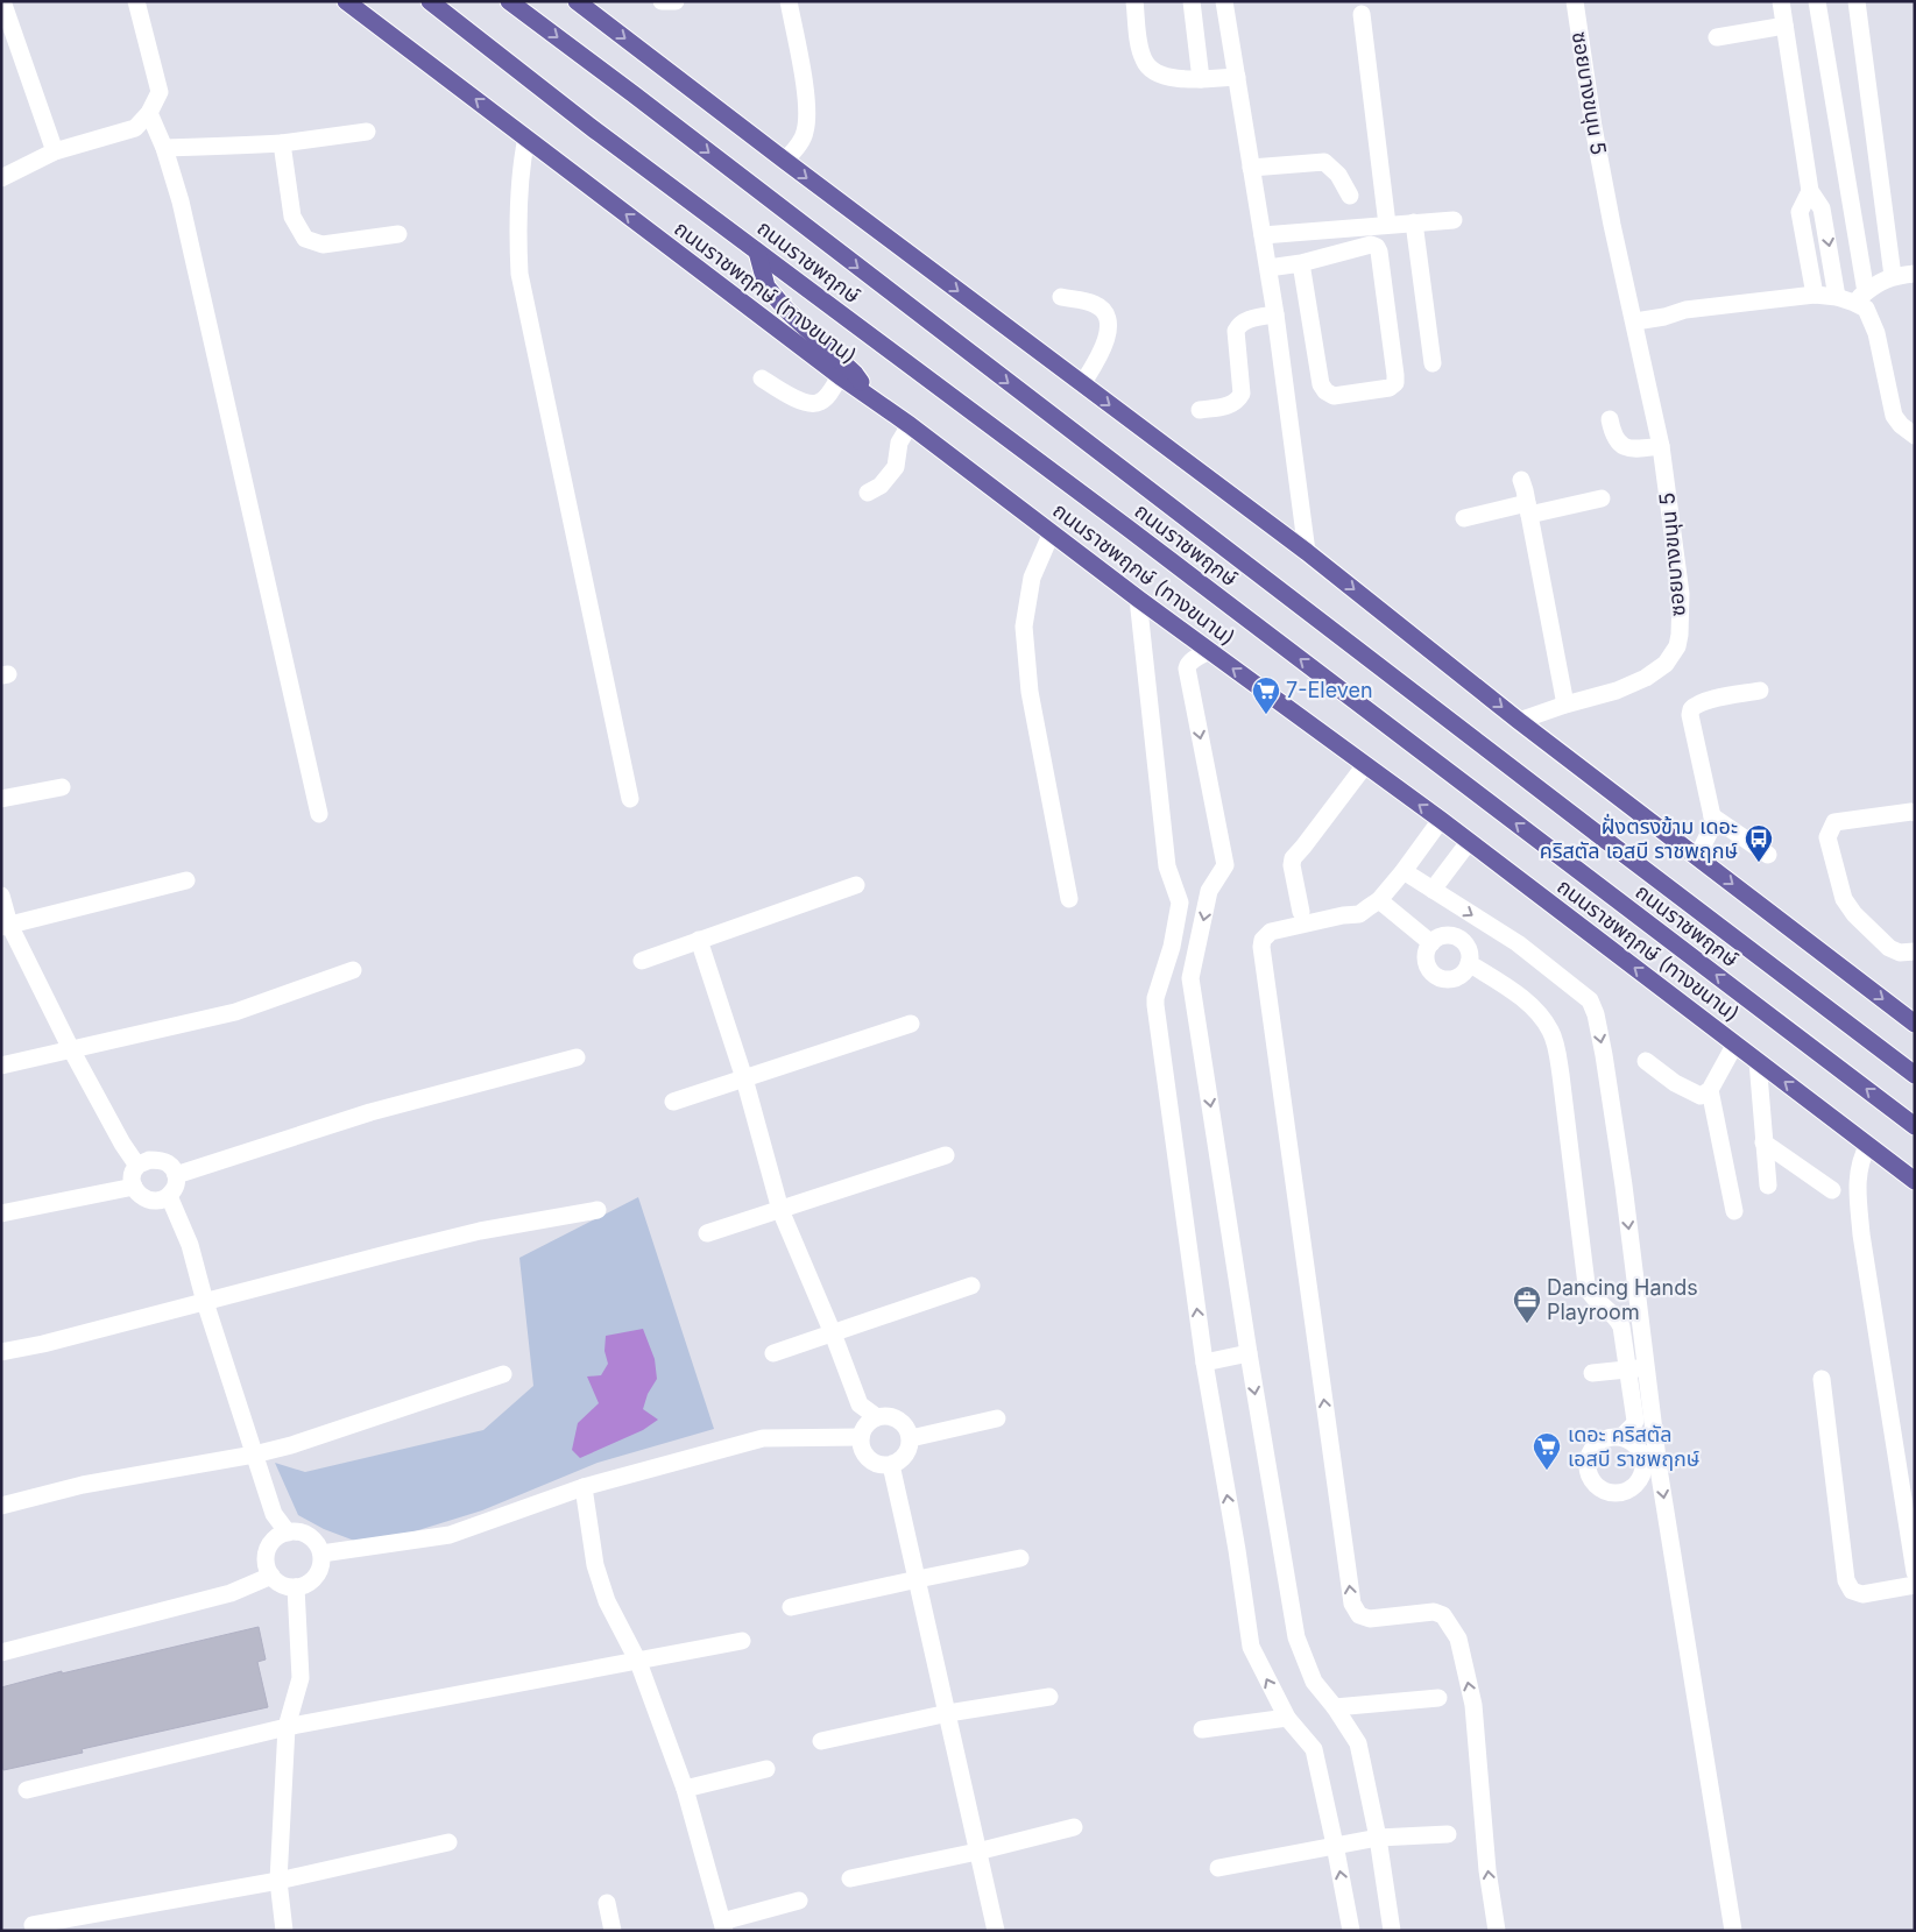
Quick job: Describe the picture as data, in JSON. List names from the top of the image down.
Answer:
{
  "streets": {
    "main road": ["ถนนราชพฤกษ์", "ถนนราชพฤกษ์ (ทางขนาน)"],
    "street": ["ซอยบางขนุน 5"]
  },
  "places": {
    "supermarket": ["7-Eleven", "เดอะ คริสตัล เอสบี ราชพฤกษ์"],
    "bus stop": ["ฝั่งตรงข้าม เดอะ คริสตัล เอสบี ราชพฤกษ์"],
    "office": ["Dancing Hands Playroom"]
  }
}
